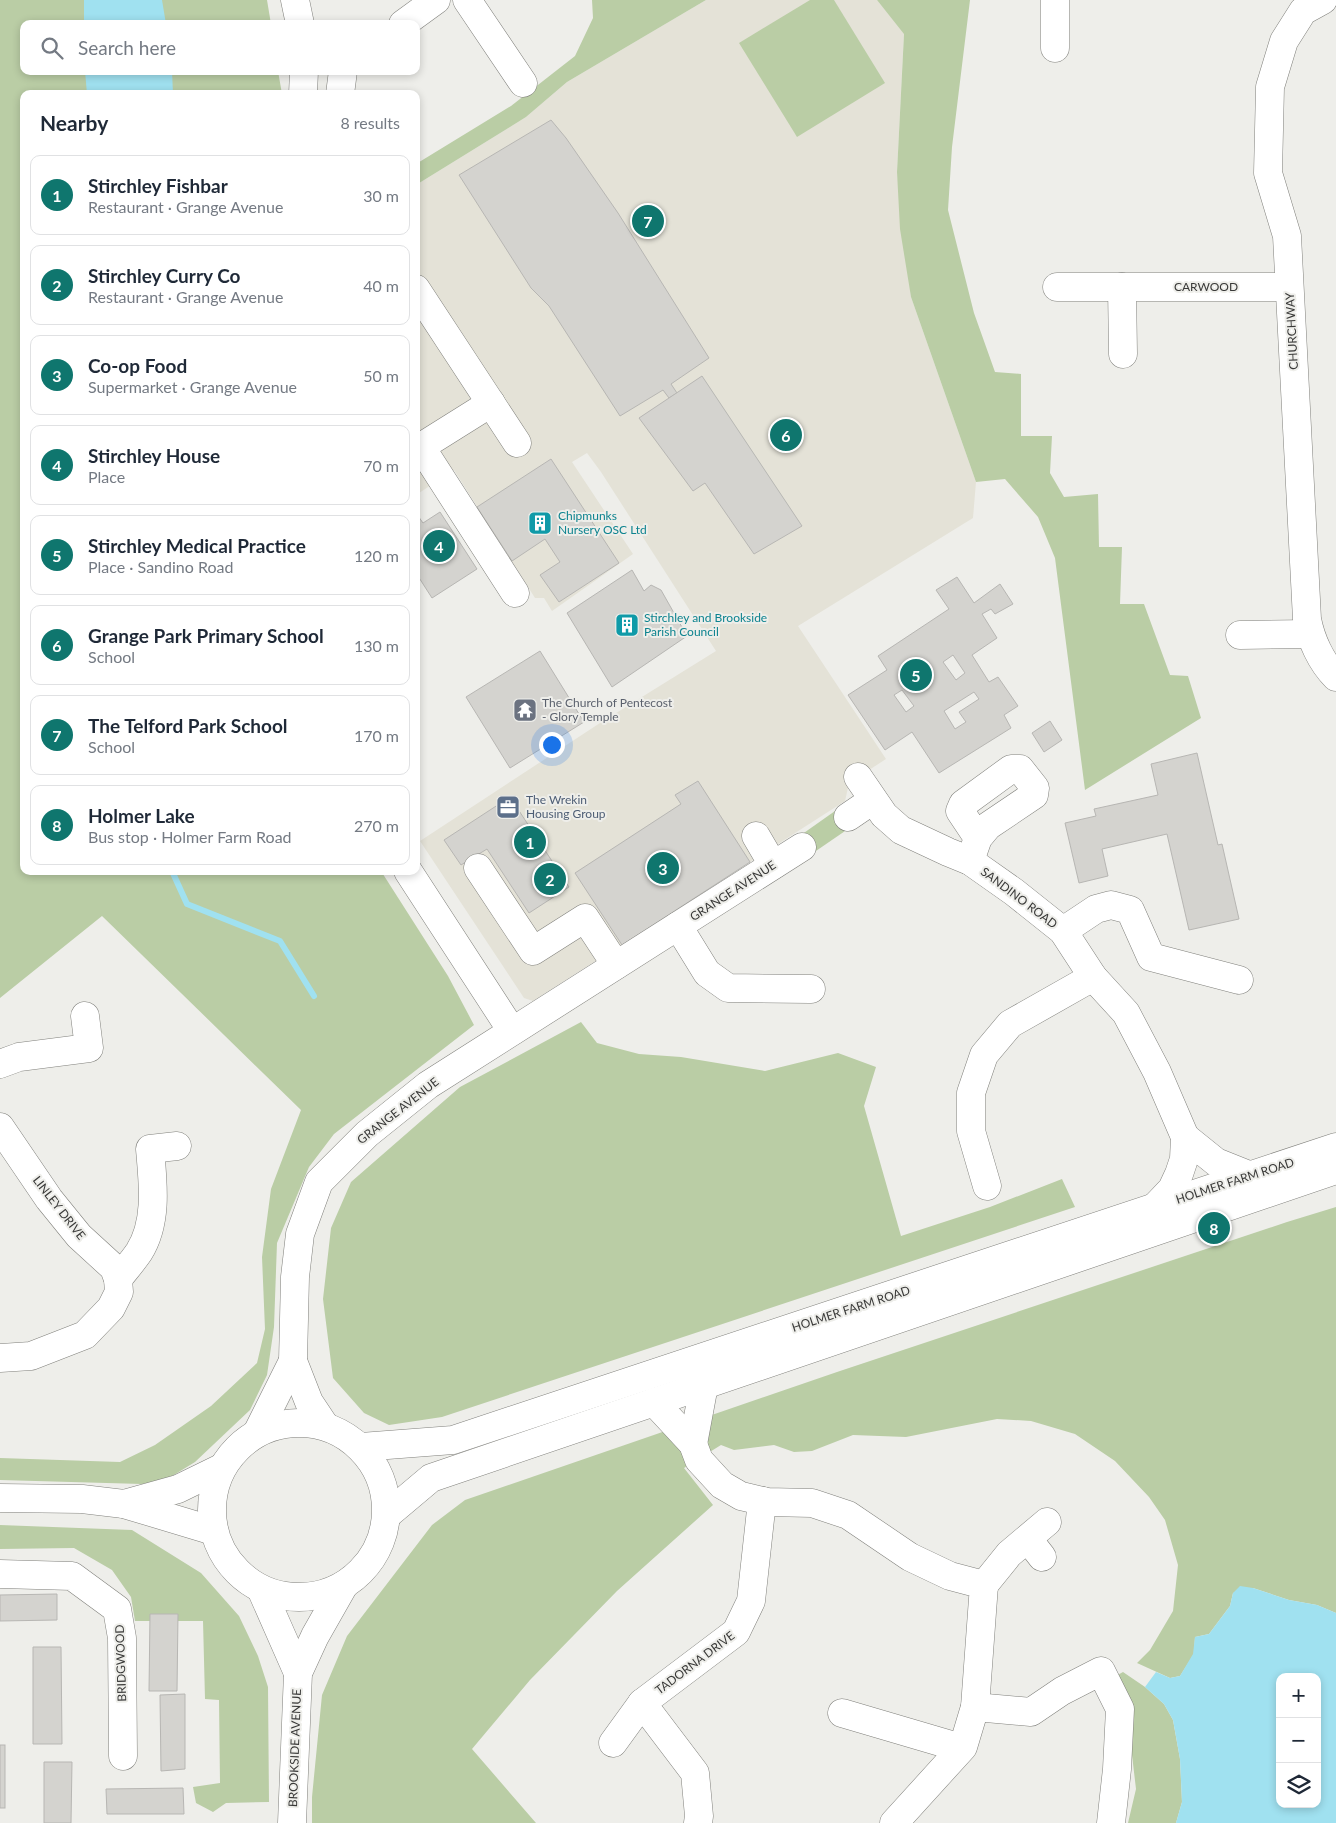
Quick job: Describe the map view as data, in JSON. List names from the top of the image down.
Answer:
{
  "streets": {
    "street": [
      "CARWOOD",
      "CHURCHWAY",
      "GRANGE AVENUE",
      "SANDINO ROAD",
      "HOLMER FARM ROAD",
      "LINLEY DRIVE",
      "BRIDGWOOD",
      "TADORNA DRIVE",
      "BROOKSIDE AVENUE"
    ]
  },
  "crossings": [
    ["CARWOOD", "CHURCHWAY"],
    ["GRANGE AVENUE", "HOLMER FARM ROAD"],
    ["GRANGE AVENUE", "BROOKSIDE AVENUE"],
    ["SANDINO ROAD", "HOLMER FARM ROAD"],
    ["HOLMER FARM ROAD", "BROOKSIDE AVENUE"]
  ],
  "places": {
    "building": ["Chipmunks Nursery OSC Ltd", "Stirchley and Brookside Parish Council"],
    "temple": ["The Church of Pentecost - Glory Temple"],
    "office": ["The Wrekin Housing Group"]
  },
  "page": {
    "search": "Search here",
    "heading": ["Nearby", "8 results"],
    "list": [
      {
        "mark": "1",
        "name": "Stirchley Fishbar",
        "note": "Restaurant · Grange Avenue",
        "value": "30 m"
      },
      {
        "mark": "2",
        "name": "Stirchley Curry Co",
        "note": "Restaurant · Grange Avenue",
        "value": "40 m"
      },
      {
        "mark": "3",
        "name": "Co-op Food",
        "note": "Supermarket · Grange Avenue",
        "value": "50 m"
      },
      {
        "mark": "4",
        "name": "Stirchley House",
        "note": "Place",
        "value": "70 m"
      },
      {
        "mark": "5",
        "name": "Stirchley Medical Practice",
        "note": "Place · Sandino Road",
        "value": "120 m"
      },
      {
        "mark": "6",
        "name": "Grange Park Primary School",
        "note": "School",
        "value": "130 m"
      },
      {
        "mark": "7",
        "name": "The Telford Park School",
        "note": "School",
        "value": "170 m"
      },
      {
        "mark": "8",
        "name": "Holmer Lake",
        "note": "Bus stop · Holmer Farm Road",
        "value": "270 m"
      }
    ],
    "pins": [
      "7",
      "6",
      "4",
      "5",
      "1",
      "3",
      "2",
      "8"
    ],
    "map_buttons": ["+", "−"]
  }
}
